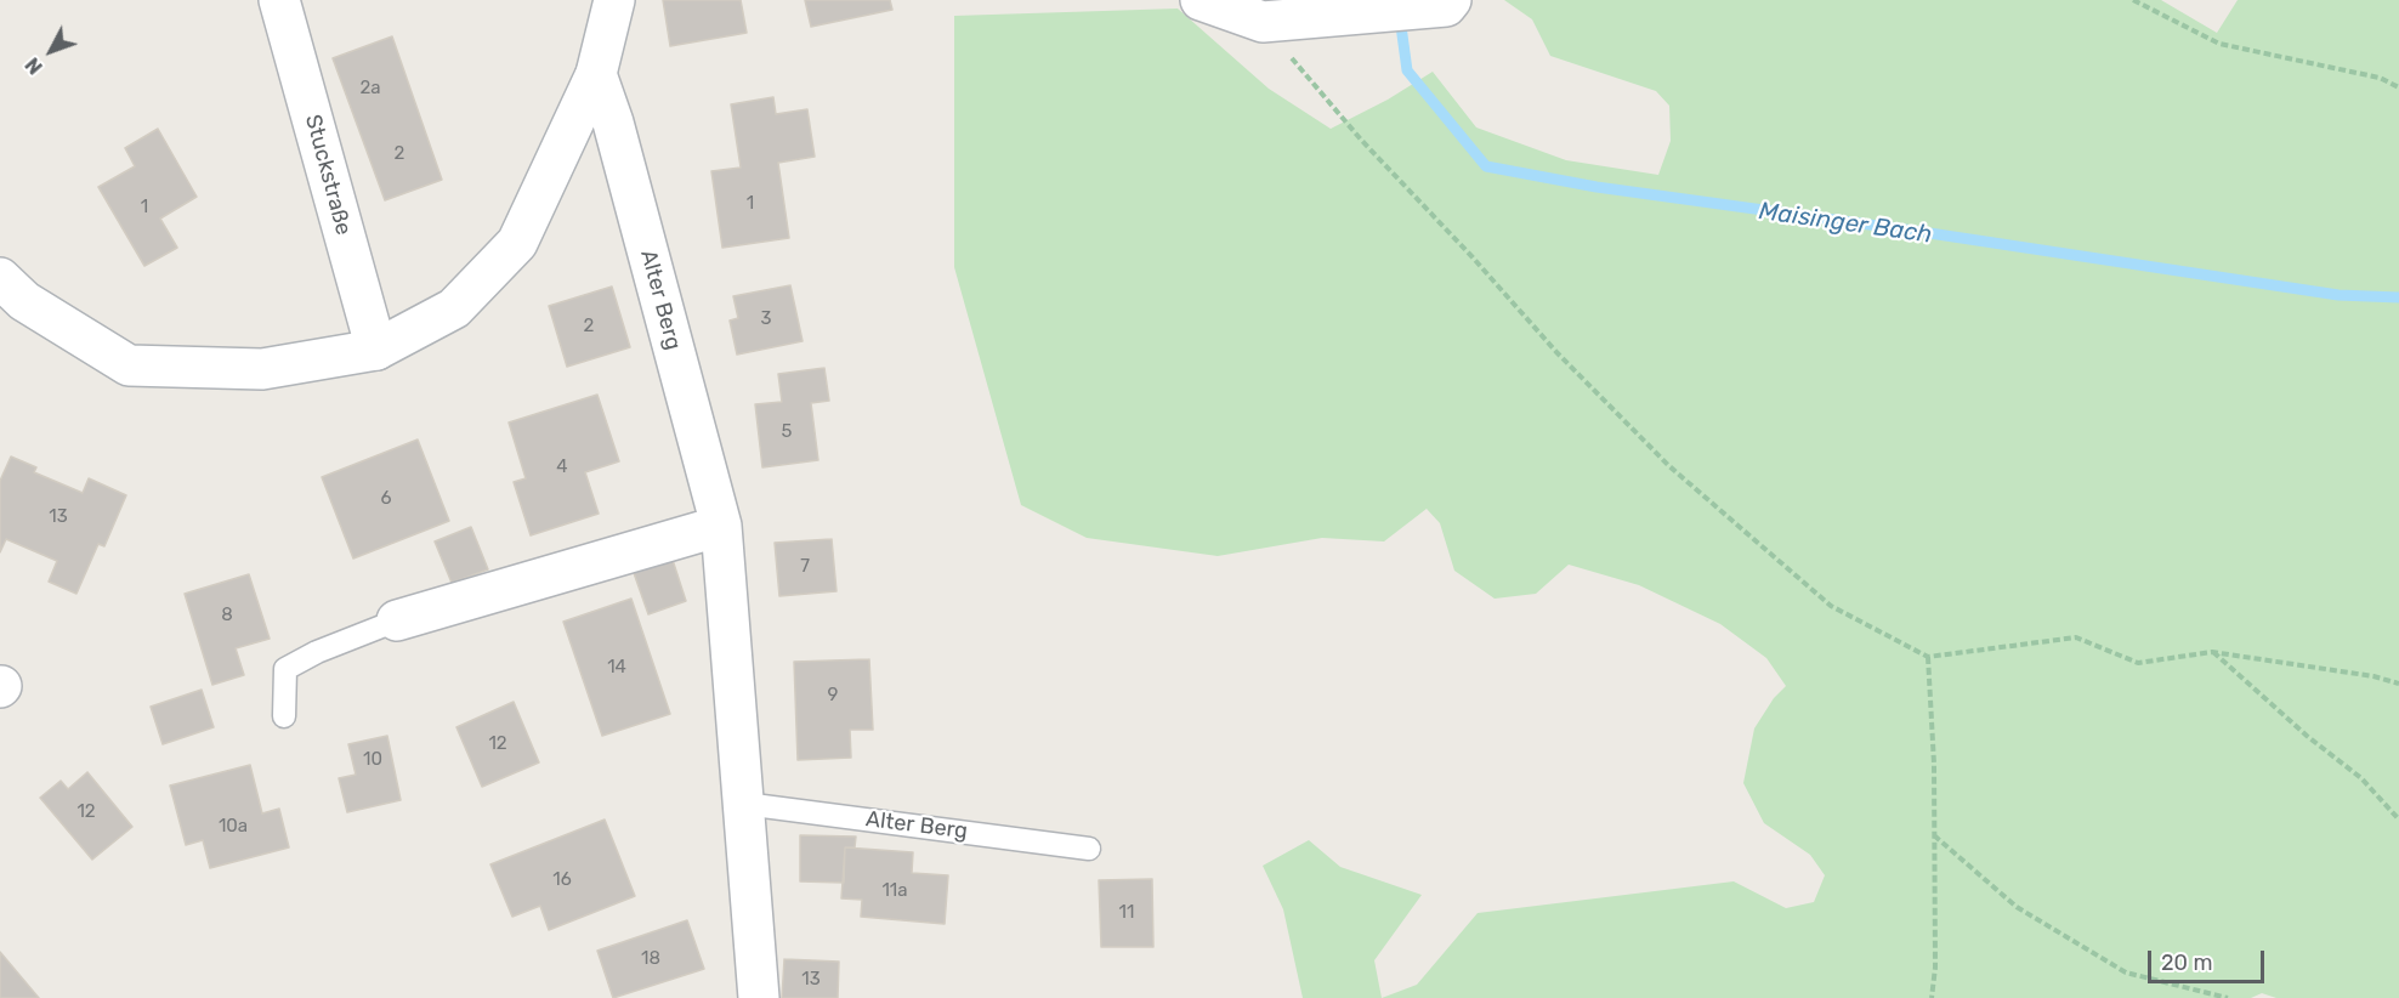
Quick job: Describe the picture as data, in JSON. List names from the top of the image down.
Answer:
{
  "streets": {
    "street": ["Stuckstraße", "Alter Berg"]
  },
  "water": ["Maisinger Bach"],
  "house_numbers": [
    "2a",
    "2",
    "1",
    "1",
    "3",
    "2",
    "5",
    "4",
    "6",
    "13",
    "7",
    "8",
    "14",
    "9",
    "12",
    "10",
    "12",
    "10a",
    "16",
    "11a",
    "11",
    "18",
    "13"
  ],
  "scale_bar": "20 m",
  "north": "bottom left"
}
